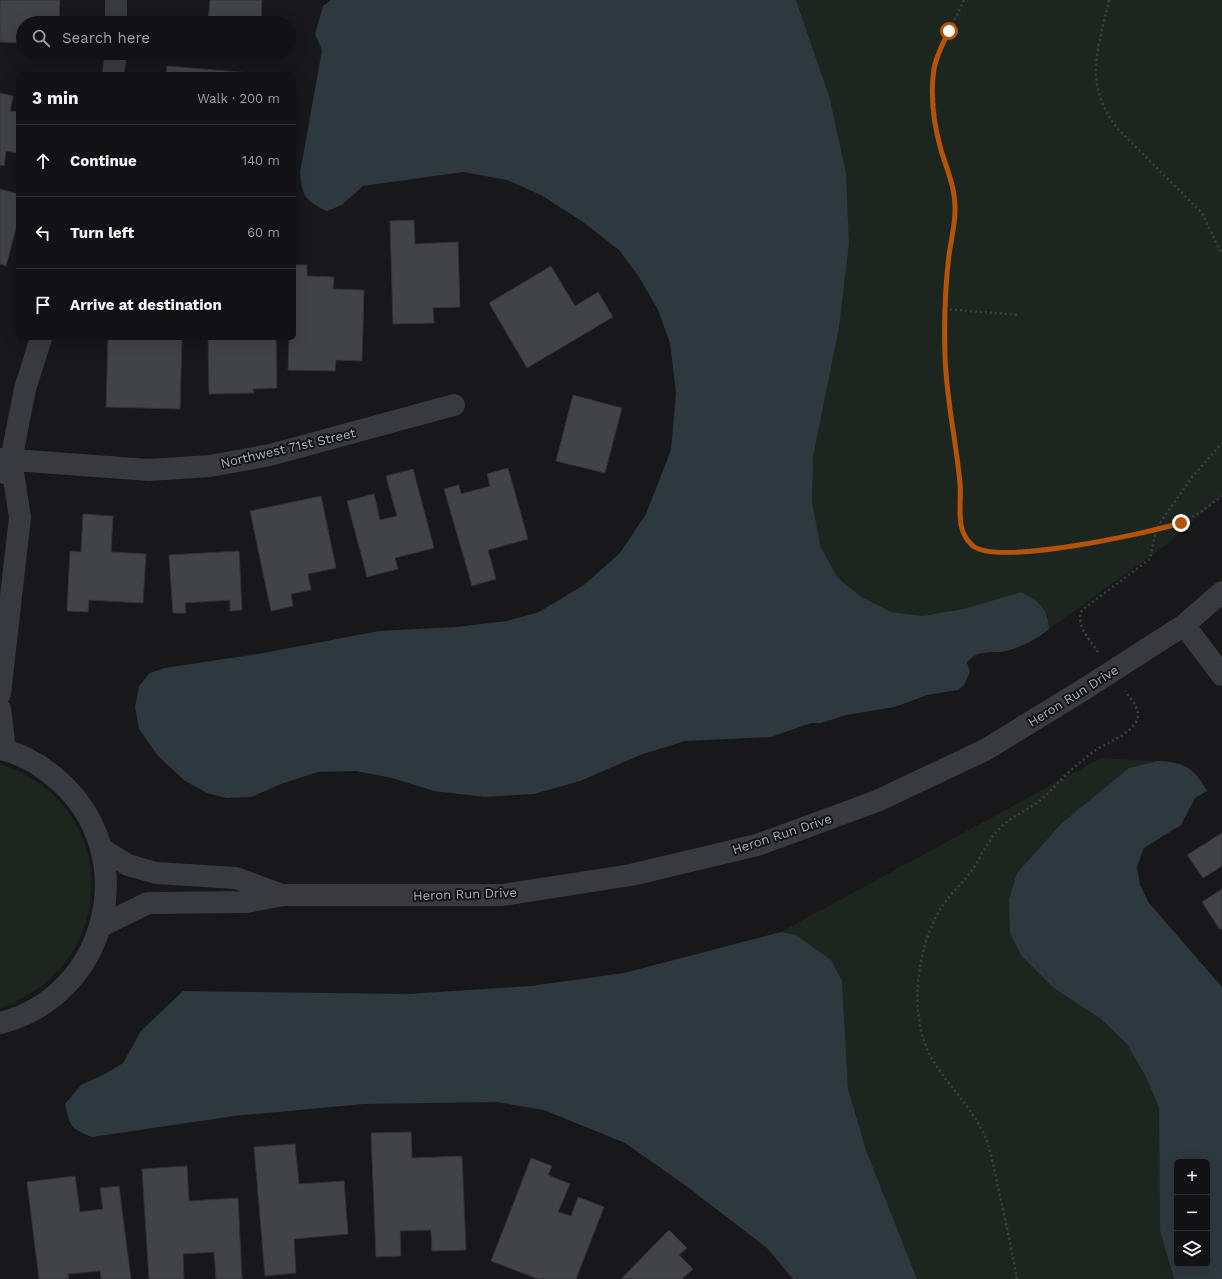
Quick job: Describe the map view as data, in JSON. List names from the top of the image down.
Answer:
{
  "streets": {
    "street": ["Northwest 71st Street", "Heron Run Drive"]
  },
  "page": {
    "search": "Search here",
    "heading": ["3 min", "Walk · 200 m"],
    "list": [
      ["Continue", "140 m"],
      ["Turn left", "60 m"],
      "Arrive at destination"
    ],
    "map_buttons": ["+", "−"]
  }
}
